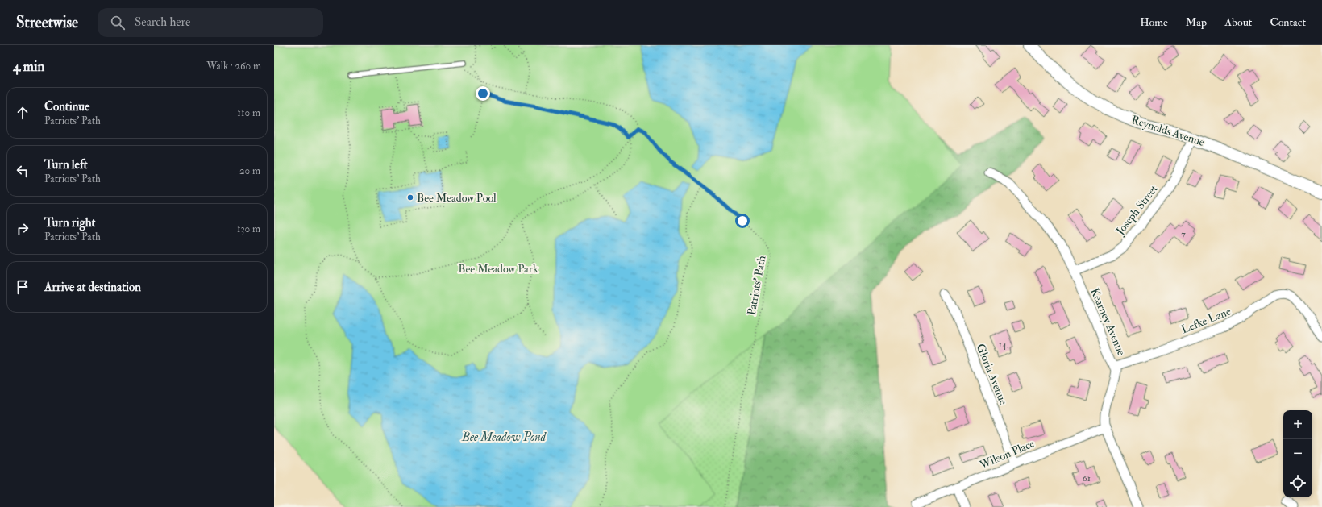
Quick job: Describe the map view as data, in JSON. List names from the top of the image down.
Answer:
{
  "streets": {
    "street": [
      "Reynolds Avenue",
      "Joseph Street",
      "Lefke Lane",
      "Kearney Avenue",
      "Gloria Avenue",
      "Wilson Place"
    ],
    "path": ["Patriots' Path"]
  },
  "crossings": [
    ["Reynolds Avenue", "Joseph Street"],
    ["Joseph Street", "Kearney Avenue"],
    ["Lefke Lane", "Kearney Avenue"],
    ["Kearney Avenue", "Wilson Place"],
    ["Gloria Avenue", "Wilson Place"]
  ],
  "water": ["Bee Meadow Pond"],
  "parks": ["Bee Meadow Park"],
  "places": ["Bee Meadow Pool"],
  "house_numbers": ["7", "14", "61"],
  "page": {
    "header": "Streetwise",
    "search": "Search here",
    "nav": [
      "Home",
      "Map",
      "About",
      "Contact"
    ],
    "heading": ["4 min", "Walk · 260 m"],
    "list": [
      ["Continue", "Patriots' Path", "110 m"],
      ["Turn left", "Patriots' Path", "20 m"],
      ["Turn right", "Patriots' Path", "130 m"],
      "Arrive at destination"
    ],
    "map_buttons": ["+", "−"]
  }
}
